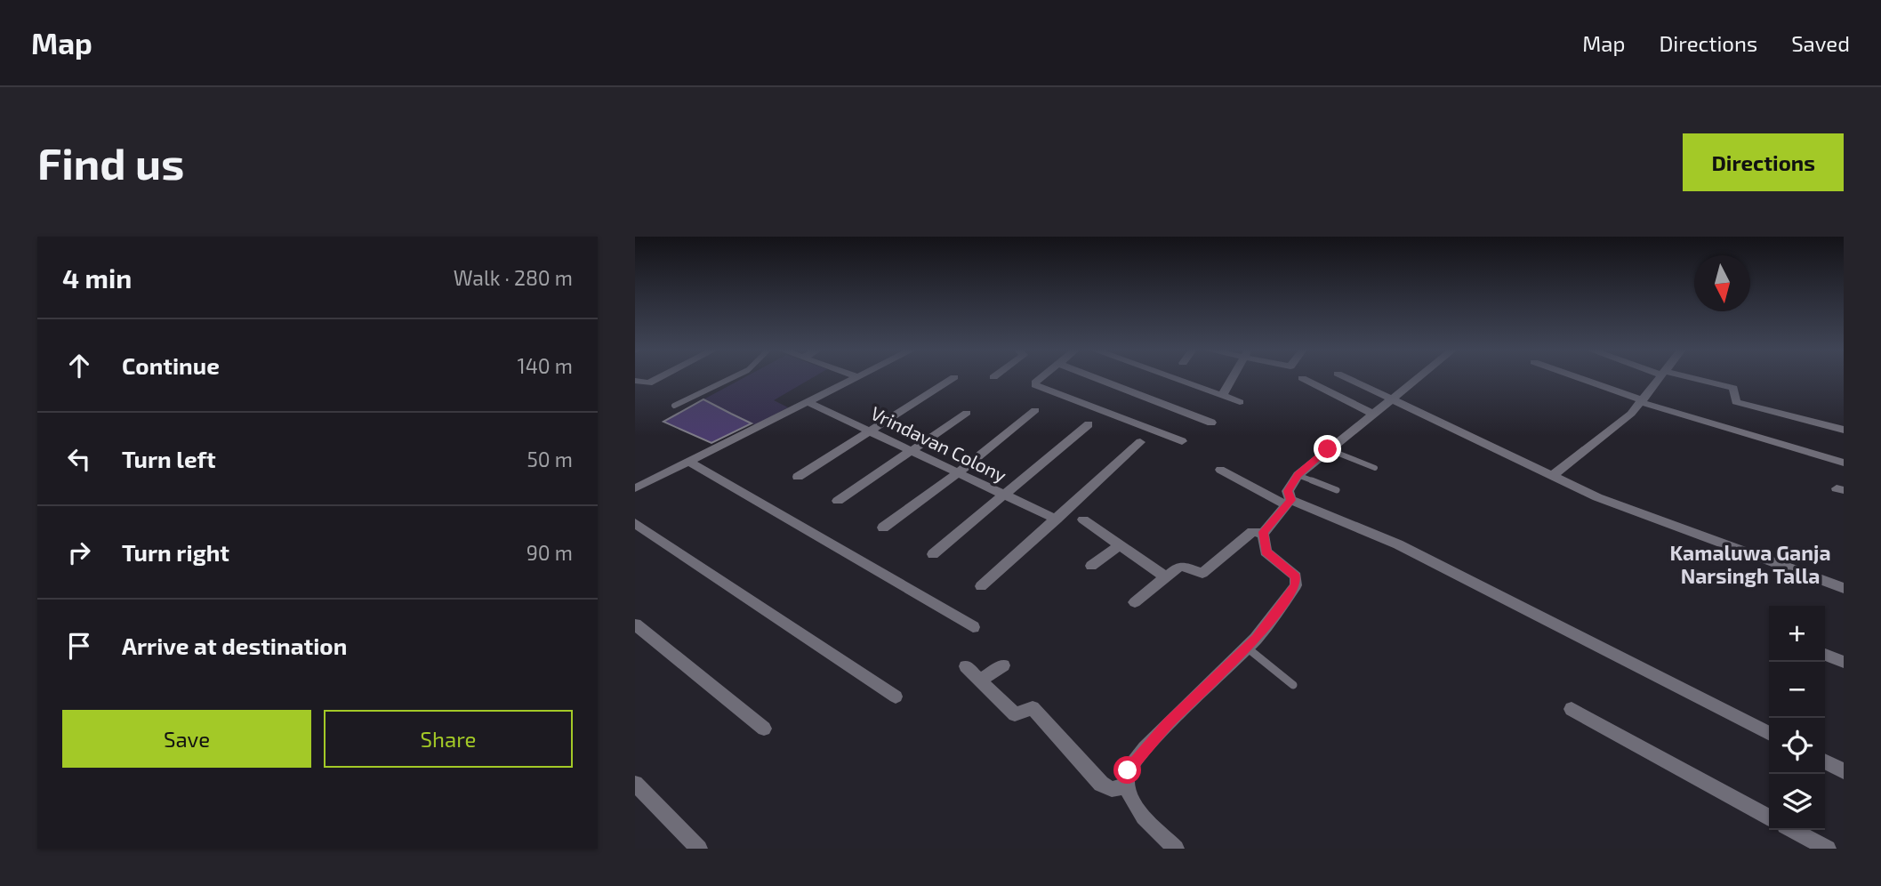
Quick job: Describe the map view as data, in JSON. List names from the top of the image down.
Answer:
{
  "streets": {
    "street": ["Vrindavan Colony"]
  },
  "districts": ["Kamaluwa Ganja Narsingh Talla"],
  "north": "bottom",
  "page": {
    "header": "Map",
    "nav": ["Map", "Directions", "Saved"],
    "buttons": [
      "Directions",
      ["Save", "Share"]
    ],
    "title": "Find us",
    "heading": ["4 min", "Walk · 280 m"],
    "list": [
      ["Continue", "140 m"],
      ["Turn left", "50 m"],
      ["Turn right", "90 m"],
      "Arrive at destination"
    ],
    "map_buttons": ["+", "−"]
  }
}
